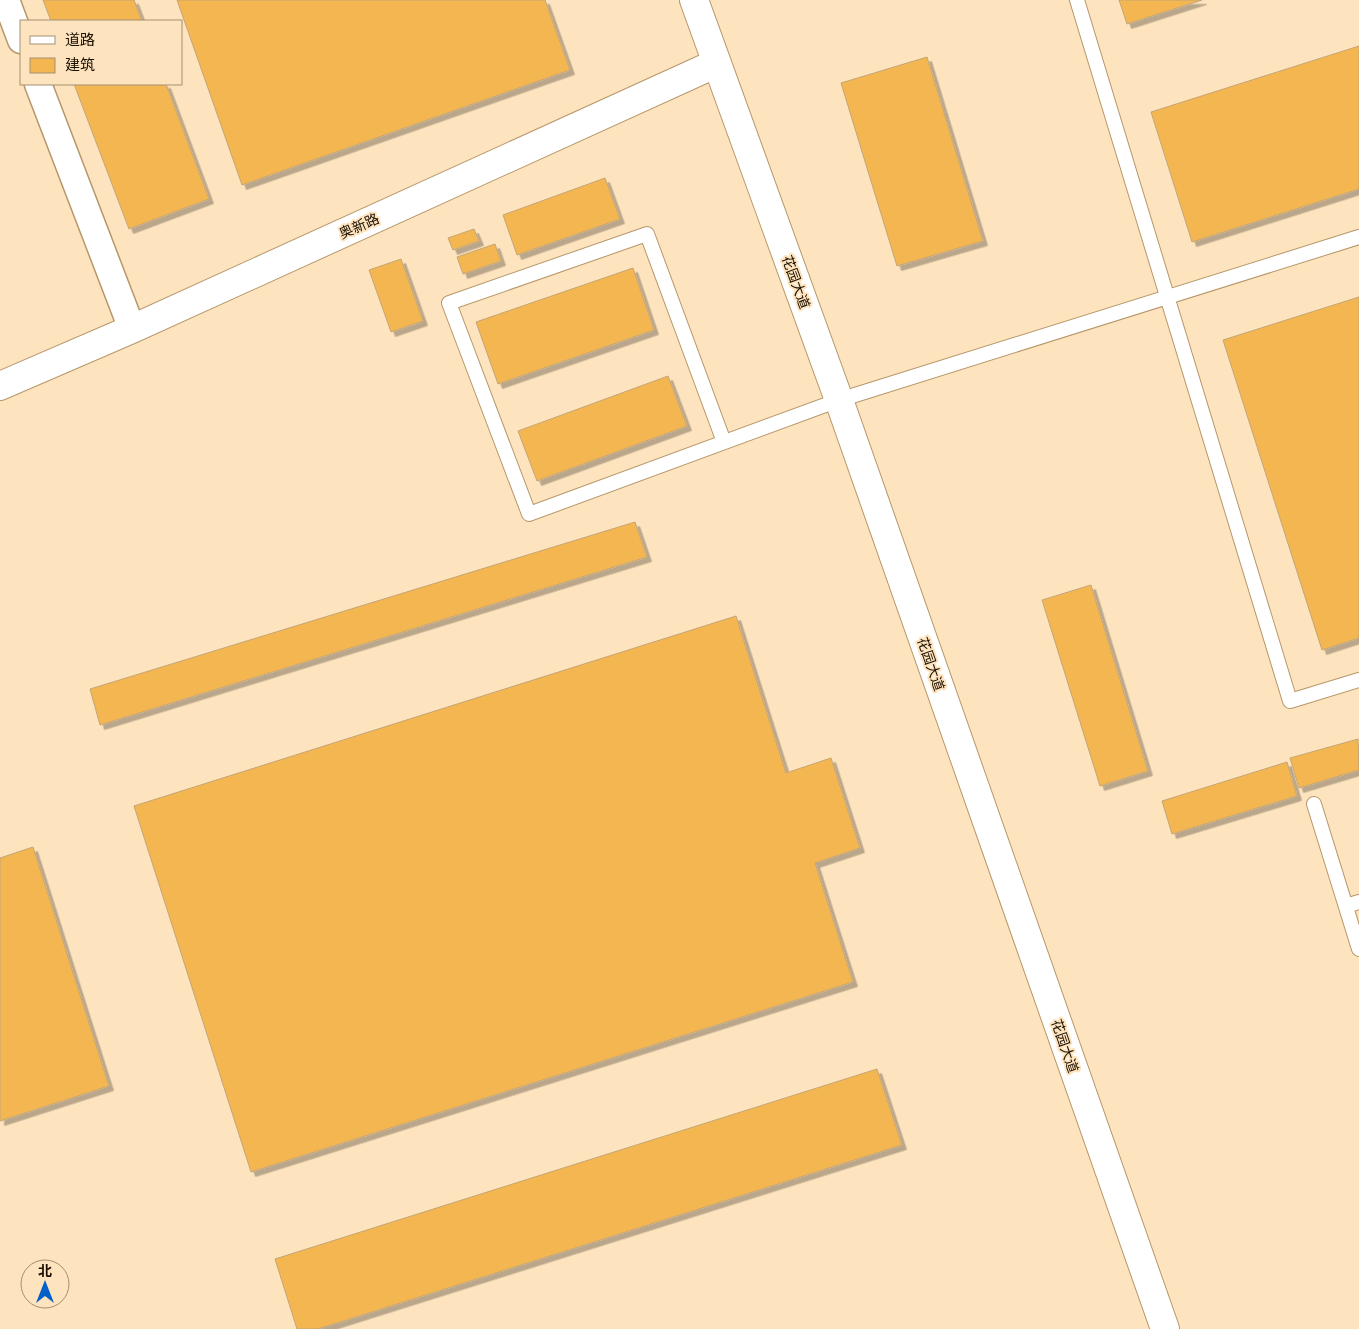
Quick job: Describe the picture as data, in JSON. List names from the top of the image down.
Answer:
{
  "streets": {
    "street": ["奥新路", "花园大道"]
  },
  "crossings": [
    ["奥新路", "花园大道"]
  ],
  "legend": ["道路", "建筑"],
  "north": "top"
}
